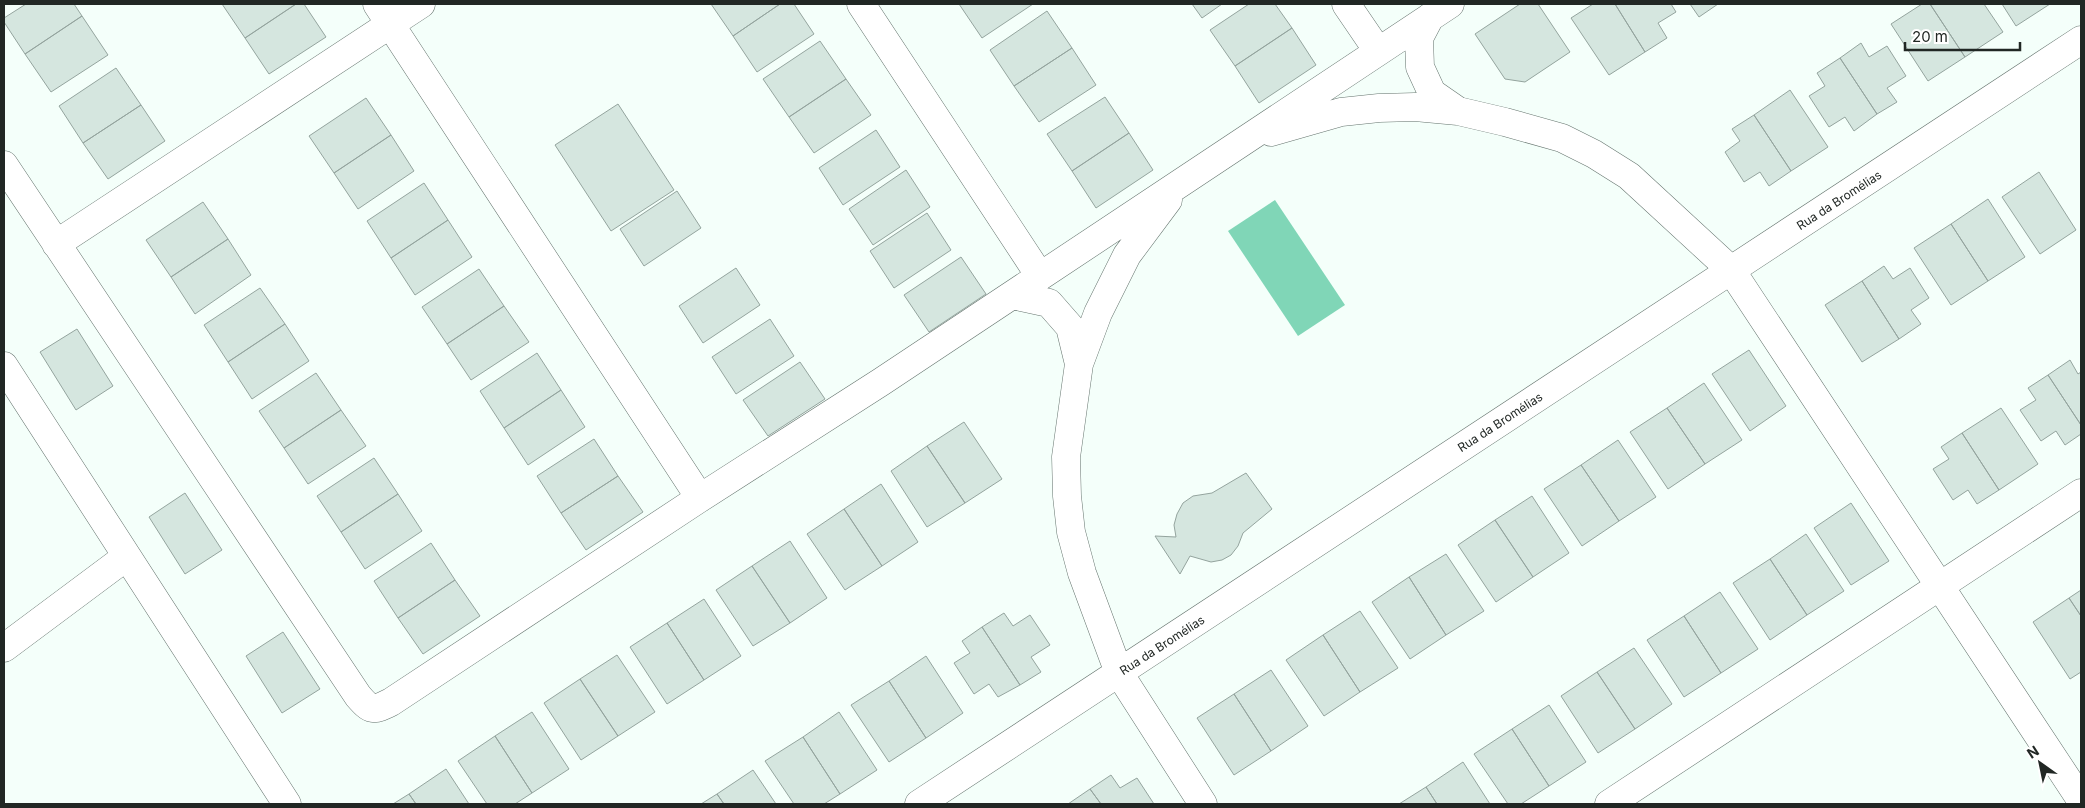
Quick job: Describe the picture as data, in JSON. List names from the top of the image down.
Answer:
{
  "streets": {
    "street": ["Rua da Bromélias"]
  },
  "scale_bar": "20 m",
  "north": "top left"
}
